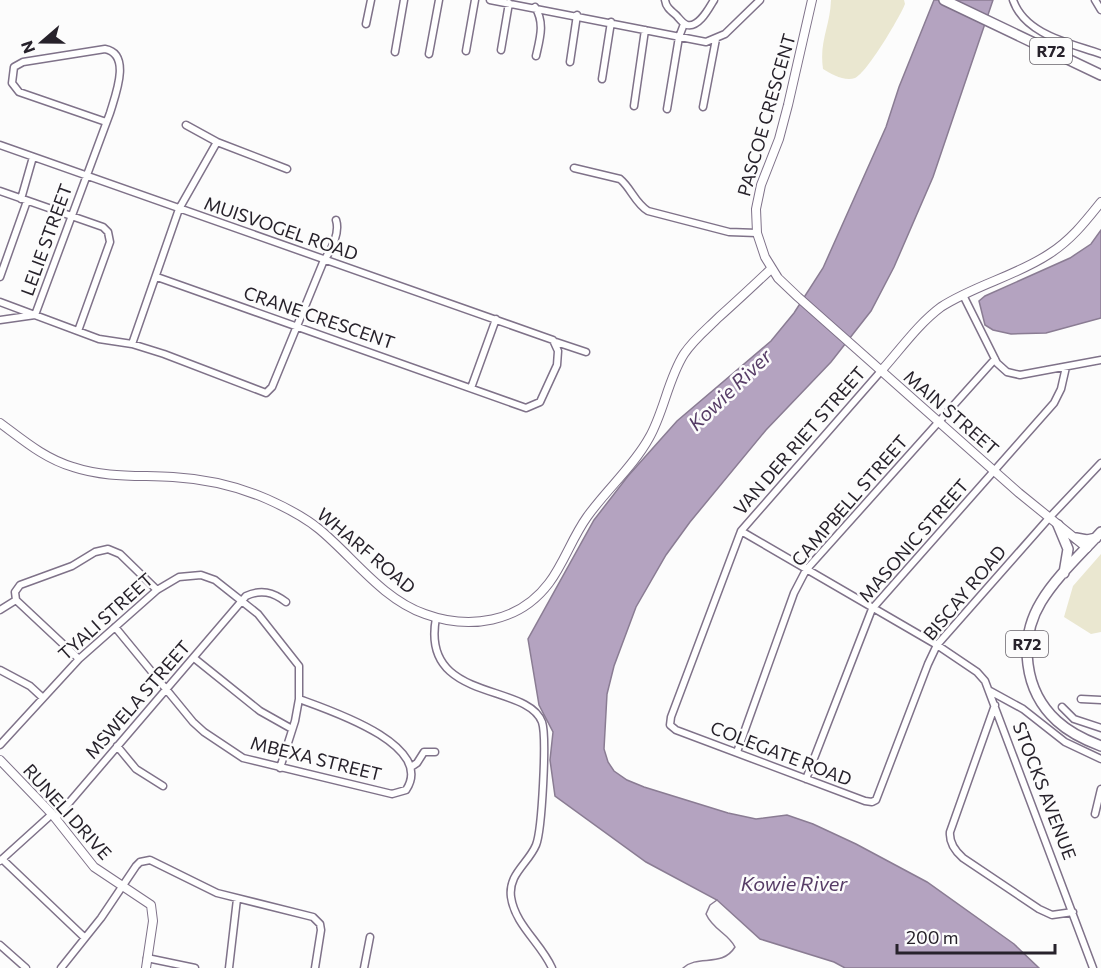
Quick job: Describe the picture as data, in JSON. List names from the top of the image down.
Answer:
{
  "streets": {
    "main road": ["R72"],
    "street": [
      "PASCOE CRESCENT",
      "MUISVOGEL ROAD",
      "LELIE STREET",
      "CRANE CRESCENT",
      "MAIN STREET",
      "VAN DER RIET STREET",
      "CAMPBELL STREET",
      "MASONIC STREET",
      "WHARF ROAD",
      "BISCAY ROAD",
      "TYALI STREET",
      "MSWELA STREET",
      "COLEGATE ROAD",
      "MBEXA STREET",
      "STOCKS AVENUE",
      "RUNELI DRIVE"
    ]
  },
  "crossings": [
    ["R72", "MAIN STREET"],
    ["PASCOE CRESCENT", "MAIN STREET"],
    ["PASCOE CRESCENT", "WHARF ROAD"],
    ["MUISVOGEL ROAD", "LELIE STREET"],
    ["MUISVOGEL ROAD", "CRANE CRESCENT"],
    ["MAIN STREET", "VAN DER RIET STREET"],
    ["MAIN STREET", "CAMPBELL STREET"],
    ["MAIN STREET", "MASONIC STREET"],
    ["MAIN STREET", "BISCAY ROAD"],
    ["VAN DER RIET STREET", "COLEGATE ROAD"],
    ["VAN DER RIET STREET", "STOCKS AVENUE"],
    ["CAMPBELL STREET", "COLEGATE ROAD"],
    ["CAMPBELL STREET", "STOCKS AVENUE"],
    ["MASONIC STREET", "COLEGATE ROAD"],
    ["MASONIC STREET", "STOCKS AVENUE"],
    ["BISCAY ROAD", "COLEGATE ROAD"],
    ["BISCAY ROAD", "STOCKS AVENUE"],
    ["TYALI STREET", "MSWELA STREET"],
    ["TYALI STREET", "MBEXA STREET"],
    ["MSWELA STREET", "MBEXA STREET"],
    ["MSWELA STREET", "RUNELI DRIVE"]
  ],
  "water": ["Kowie River"],
  "scale_bar": "200 m",
  "north": "left"
}
